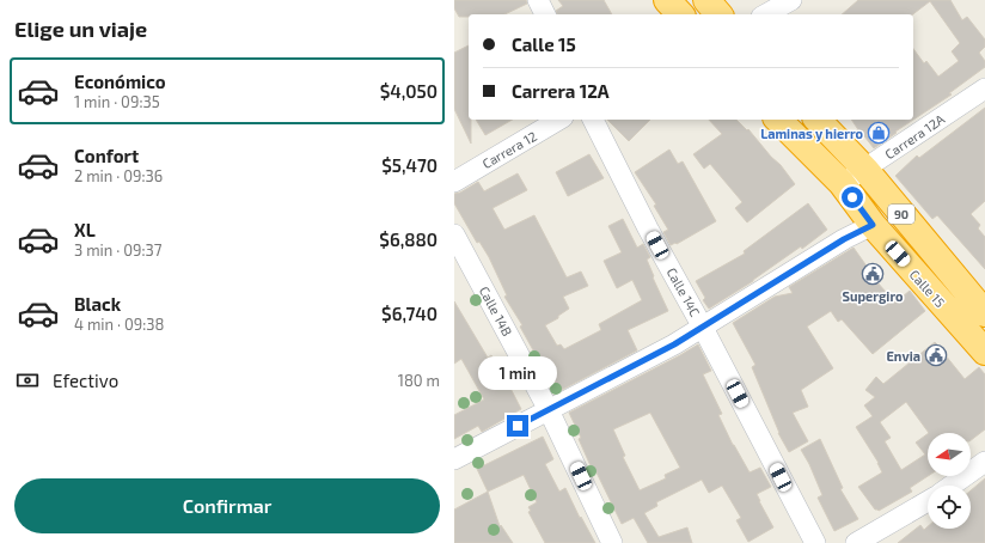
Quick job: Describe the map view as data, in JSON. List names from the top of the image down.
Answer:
{
  "streets": {
    "highway": ["90", "Calle 15"],
    "street": [
      "Carrera 12A",
      "Carrera 12",
      "Calle 14C",
      "Calle 14B"
    ]
  },
  "crossings": [
    ["Carrera 12A", "Calle 15"]
  ],
  "places": {
    "shop": ["Laminas y hierro"],
    "public building": ["Supergiro", "Envia"]
  },
  "north": "left",
  "page": {
    "heading": "Elige un viaje",
    "banner": ["Calle 15", "Carrera 12A"],
    "list": [
      {
        "name": "Económico",
        "note": "1 min · 09:35",
        "value": "$4,050"
      },
      {
        "name": "Confort",
        "note": "2 min · 09:36",
        "value": "$5,470"
      },
      {
        "name": "XL",
        "note": "3 min · 09:37",
        "value": "$6,880"
      },
      {
        "name": "Black",
        "note": "4 min · 09:38",
        "value": "$6,740"
      }
    ],
    "pay": ["Efectivo", "180 m"],
    "bubble": "1 min",
    "buttons": "Confirmar"
  }
}
